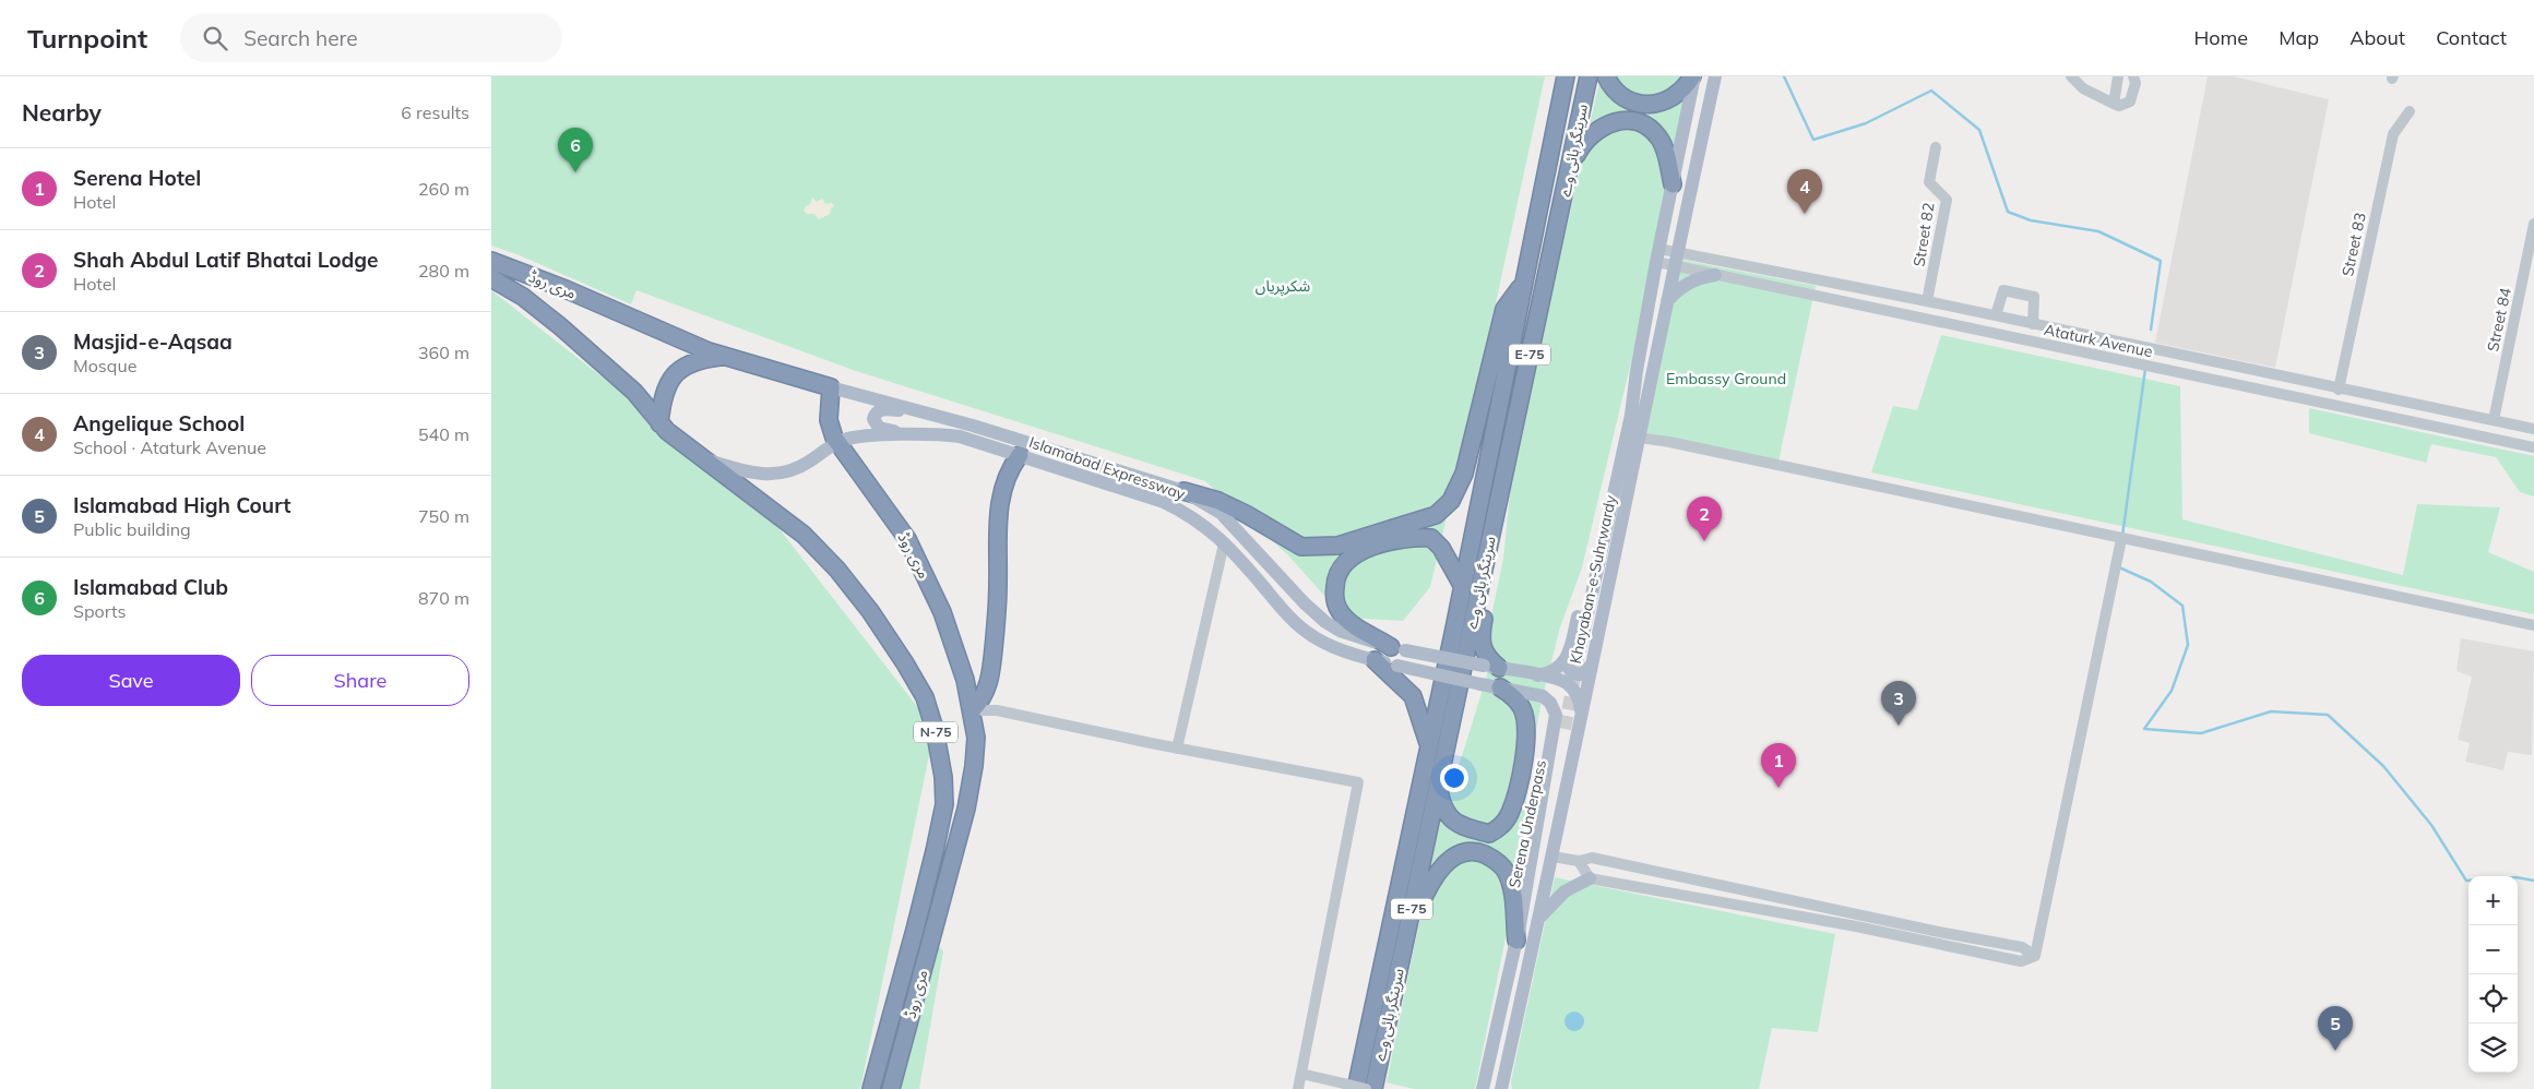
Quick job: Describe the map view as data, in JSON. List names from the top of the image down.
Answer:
{
  "streets": {
    "highway": [
      "سرینگر ہائی وے",
      "مری روڈ",
      "E-75",
      "N-75"
    ],
    "main road": ["Islamabad Expressway", "Khayaban-e-Suhrwardy"],
    "street": [
      "Street 82",
      "Street 83",
      "Street 84",
      "Ataturk Avenue"
    ]
  },
  "crossings": [
    ["Street 82", "Ataturk Avenue"],
    ["Street 83", "Ataturk Avenue"],
    ["مری روڈ", "Islamabad Expressway"],
    ["Street 84", "Ataturk Avenue"],
    ["Ataturk Avenue", "Khayaban-e-Suhrwardy"],
    ["Islamabad Expressway", "Khayaban-e-Suhrwardy"]
  ],
  "parks": ["شکرپریاں", "Embassy Ground"],
  "page": {
    "header": "Turnpoint",
    "search": "Search here",
    "nav": [
      "Home",
      "Map",
      "About",
      "Contact"
    ],
    "heading": ["Nearby", "6 results"],
    "pins": [
      "6",
      "4",
      "2",
      "3",
      "1",
      "5"
    ],
    "list": [
      {
        "mark": "1",
        "name": "Serena Hotel",
        "note": "Hotel",
        "value": "260 m"
      },
      {
        "mark": "2",
        "name": "Shah Abdul Latif Bhatai Lodge",
        "note": "Hotel",
        "value": "280 m"
      },
      {
        "mark": "3",
        "name": "Masjid-e-Aqsaa",
        "note": "Mosque",
        "value": "360 m"
      },
      {
        "mark": "4",
        "name": "Angelique School",
        "note": "School · Ataturk Avenue",
        "value": "540 m"
      },
      {
        "mark": "5",
        "name": "Islamabad High Court",
        "note": "Public building",
        "value": "750 m"
      },
      {
        "mark": "6",
        "name": "Islamabad Club",
        "note": "Sports",
        "value": "870 m"
      }
    ],
    "buttons": ["Save", "Share"],
    "map_buttons": ["+", "−"]
  }
}
